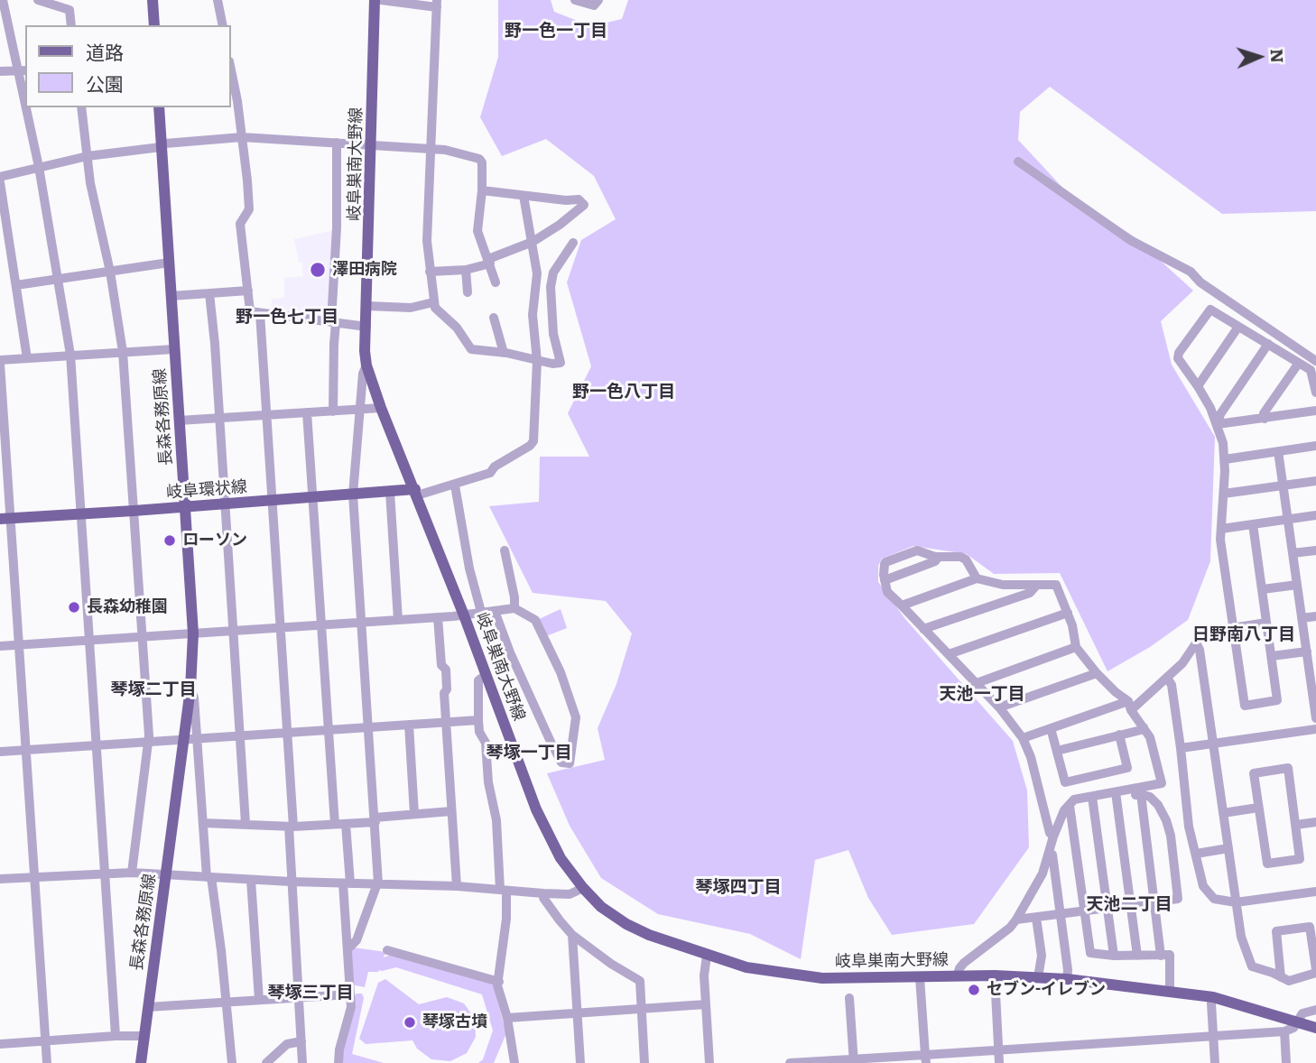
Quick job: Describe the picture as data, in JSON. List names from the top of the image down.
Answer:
{
  "streets": {
    "main road": ["岐阜巣南大野線", "長森各務原線", "岐阜環状線"]
  },
  "crossings": [
    ["岐阜巣南大野線", "岐阜環状線"],
    ["長森各務原線", "岐阜環状線"]
  ],
  "districts": [
    "野一色一丁目",
    "野一色七丁目",
    "野一色八丁目",
    "日野南八丁目",
    "琴塚二丁目",
    "天池一丁目",
    "琴塚一丁目",
    "琴塚四丁目",
    "天池二丁目",
    "琴塚三丁目"
  ],
  "places": [
    "澤田病院",
    "ローソン",
    "長森幼稚園",
    "セブン-イレブン",
    "琴塚古墳"
  ],
  "legend": ["道路", "公園"],
  "north": "right"
}
